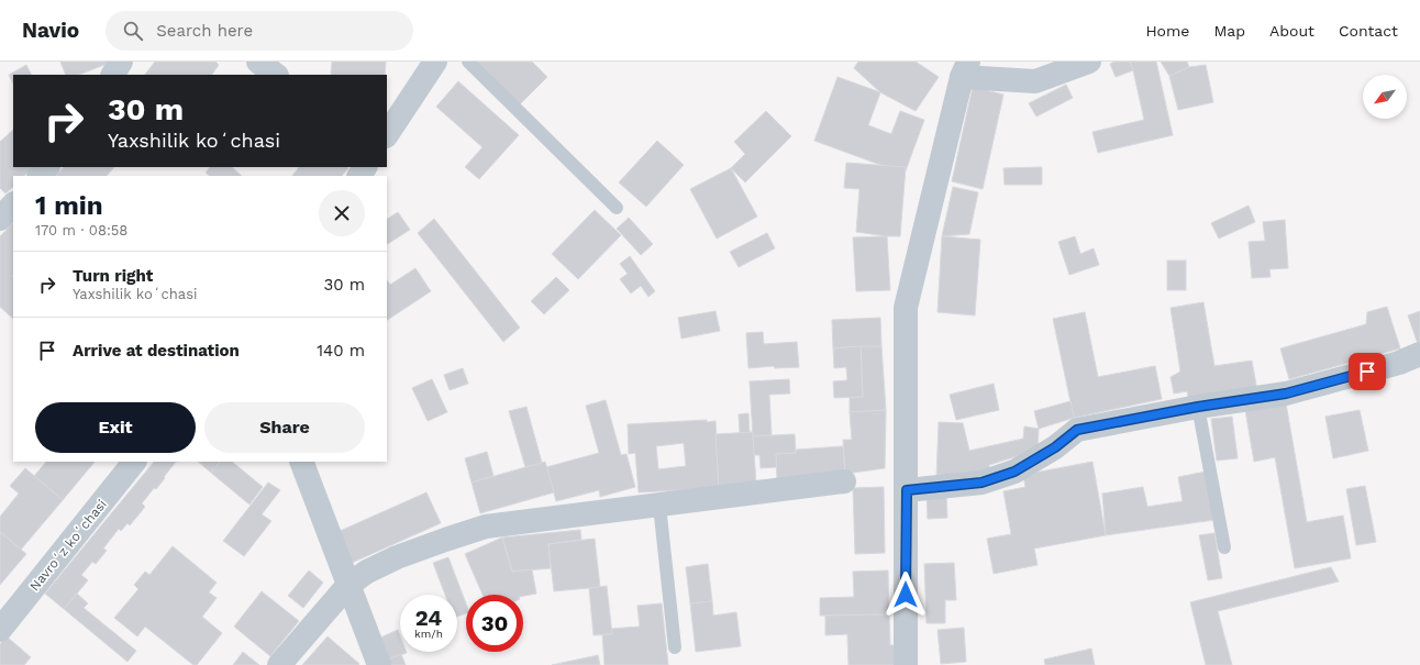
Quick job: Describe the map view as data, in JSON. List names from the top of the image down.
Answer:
{
  "streets": {
    "street": ["Navroʻz koʻchasi"]
  },
  "north": "bottom left",
  "page": {
    "header": "Navio",
    "search": "Search here",
    "nav": [
      "Home",
      "Map",
      "About",
      "Contact"
    ],
    "turn": ["30 m", "Yaxshilik koʻchasi"],
    "heading": ["1 min", "170 m · 08:58"],
    "list": [
      {
        "name": "Turn right",
        "note": "Yaxshilik koʻchasi",
        "value": "30 m"
      },
      {
        "name": "Arrive at destination",
        "value": "140 m"
      }
    ],
    "buttons": ["Exit", "Share"],
    "speed": "24 km/h",
    "limit": "30"
  }
}
